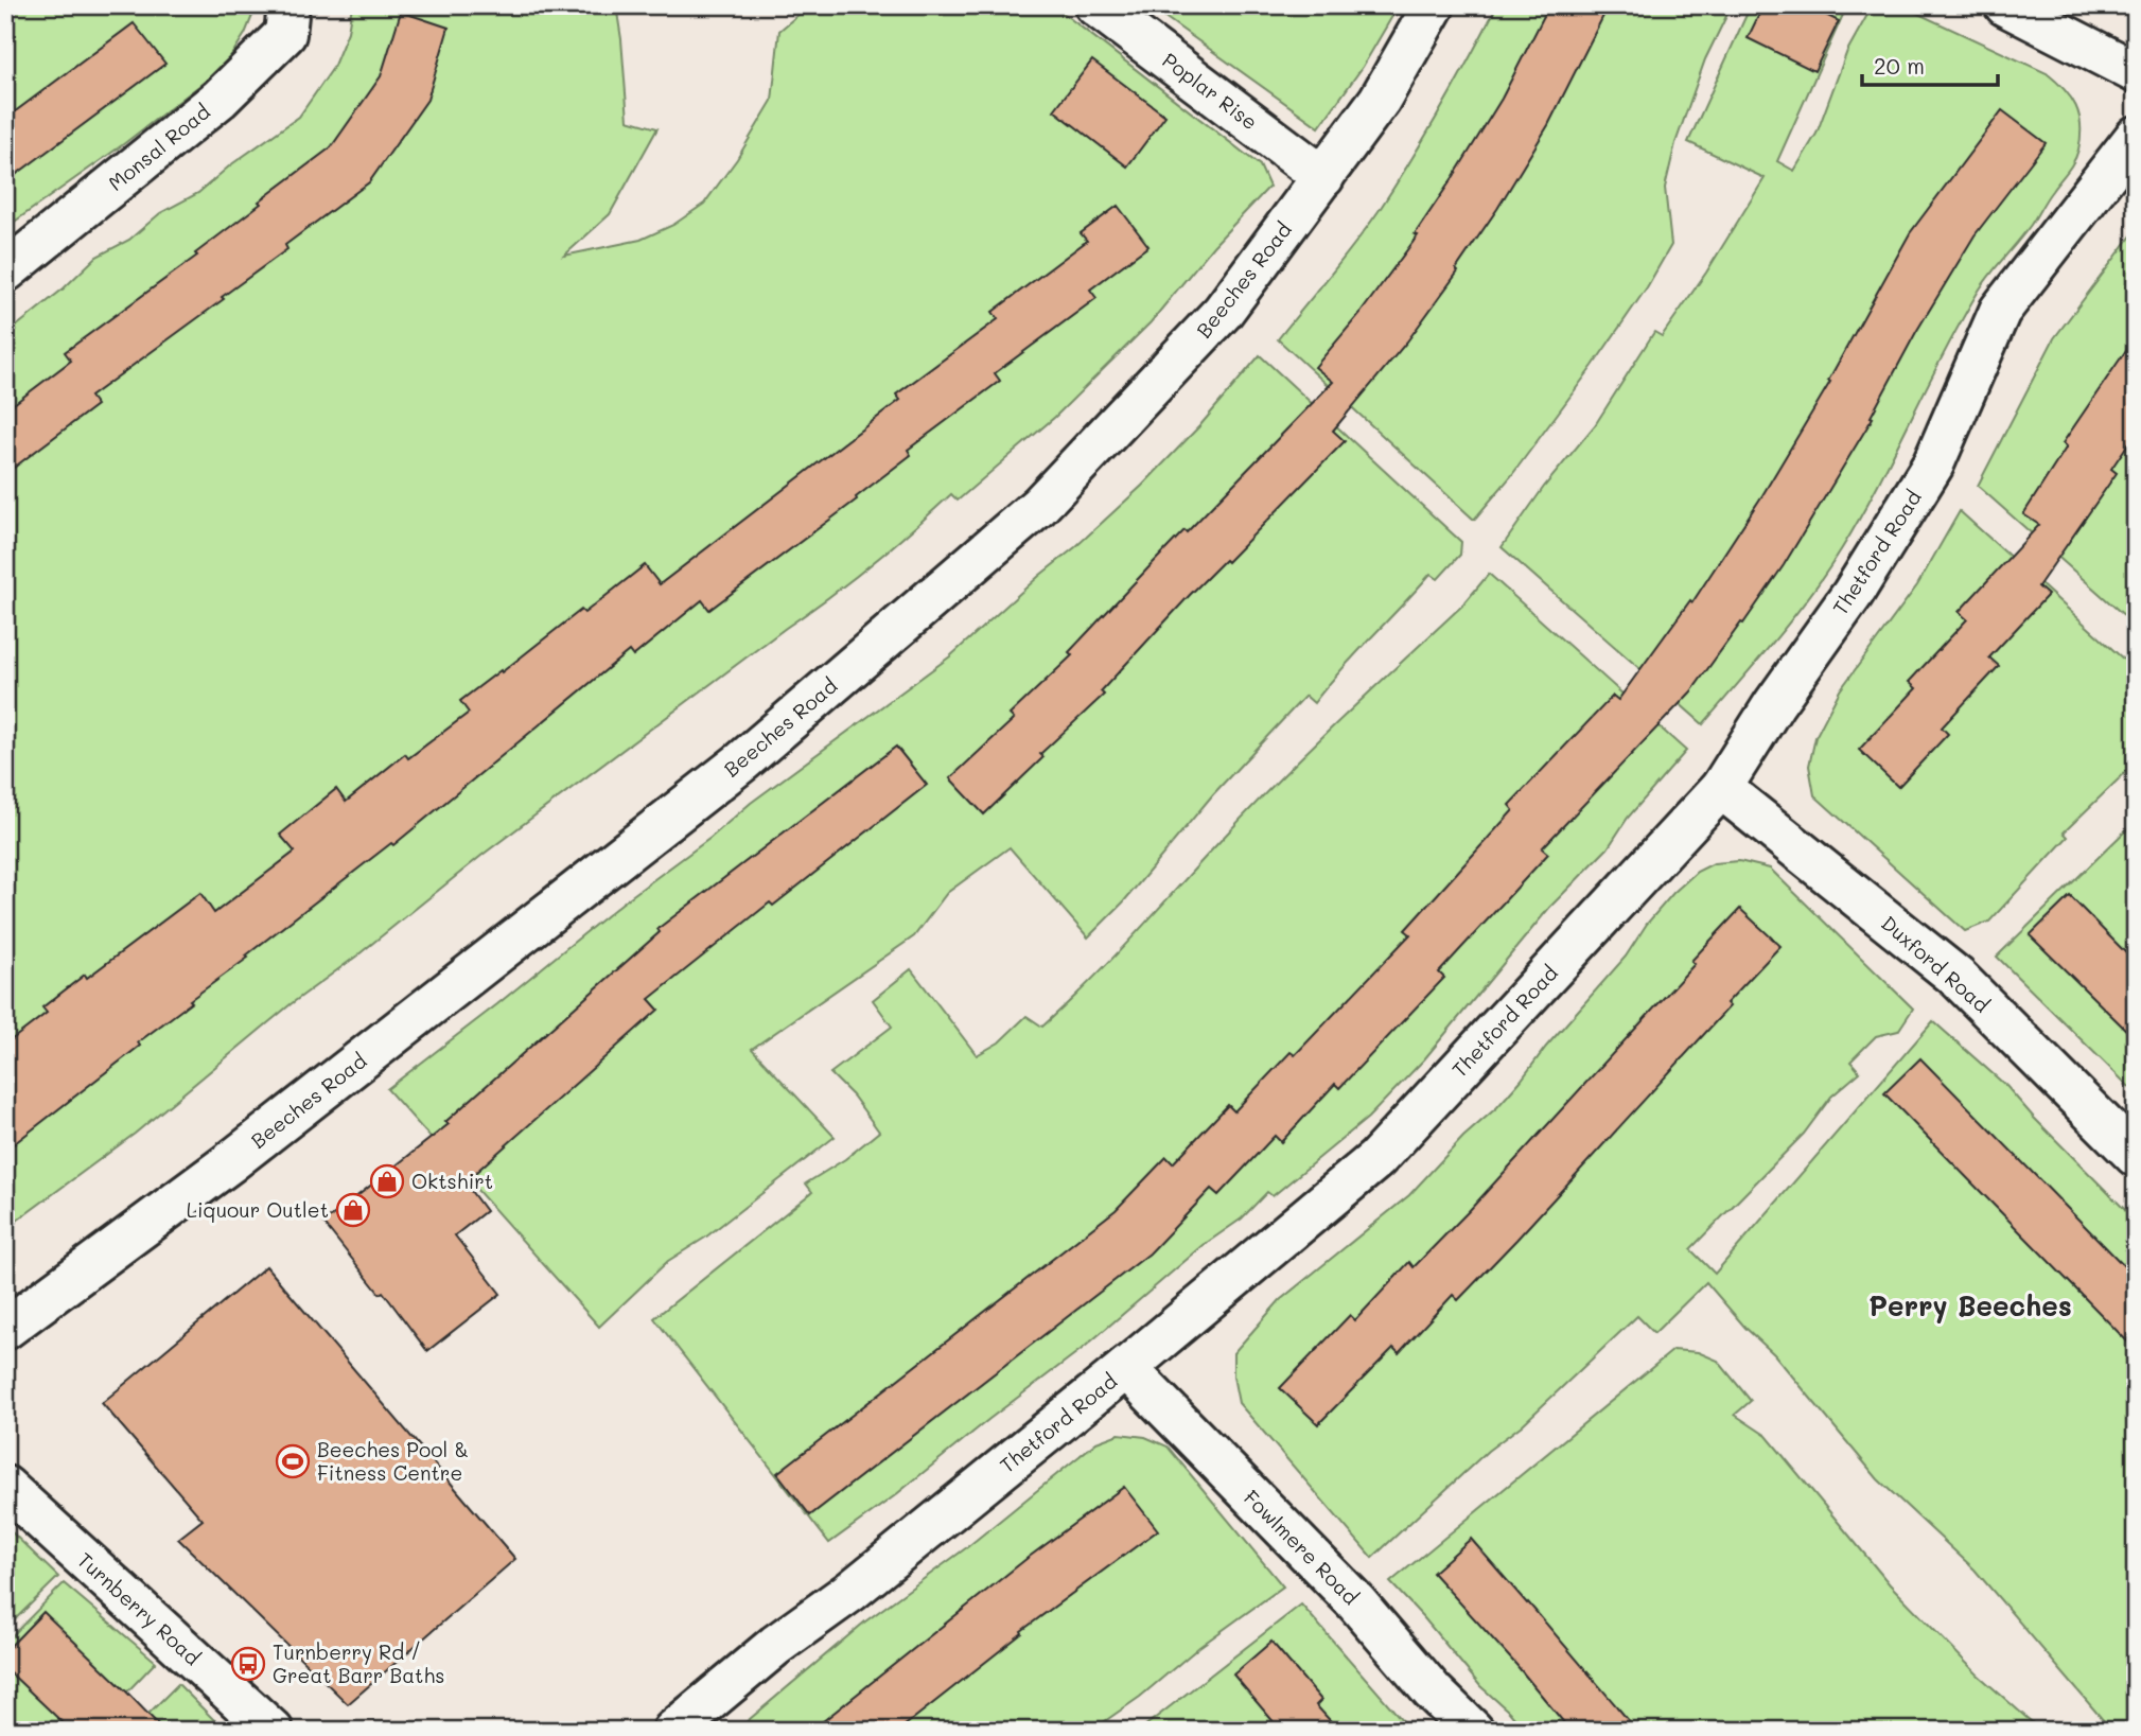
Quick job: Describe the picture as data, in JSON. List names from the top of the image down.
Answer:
{
  "streets": {
    "street": [
      "Poplar Rise",
      "Monsal Road",
      "Beeches Road",
      "Thetford Road",
      "Duxford Road",
      "Fowlmere Road",
      "Turnberry Road"
    ]
  },
  "crossings": [
    ["Poplar Rise", "Beeches Road"],
    ["Thetford Road", "Duxford Road"],
    ["Thetford Road", "Fowlmere Road"]
  ],
  "districts": ["Perry Beeches"],
  "places": {
    "shop": ["Oktshirt", "Liquour Outlet"],
    "sports": ["Beeches Pool & Fitness Centre"],
    "bus stop": ["Turnberry Rd / Great Barr Baths"]
  },
  "scale_bar": "20 m"
}
